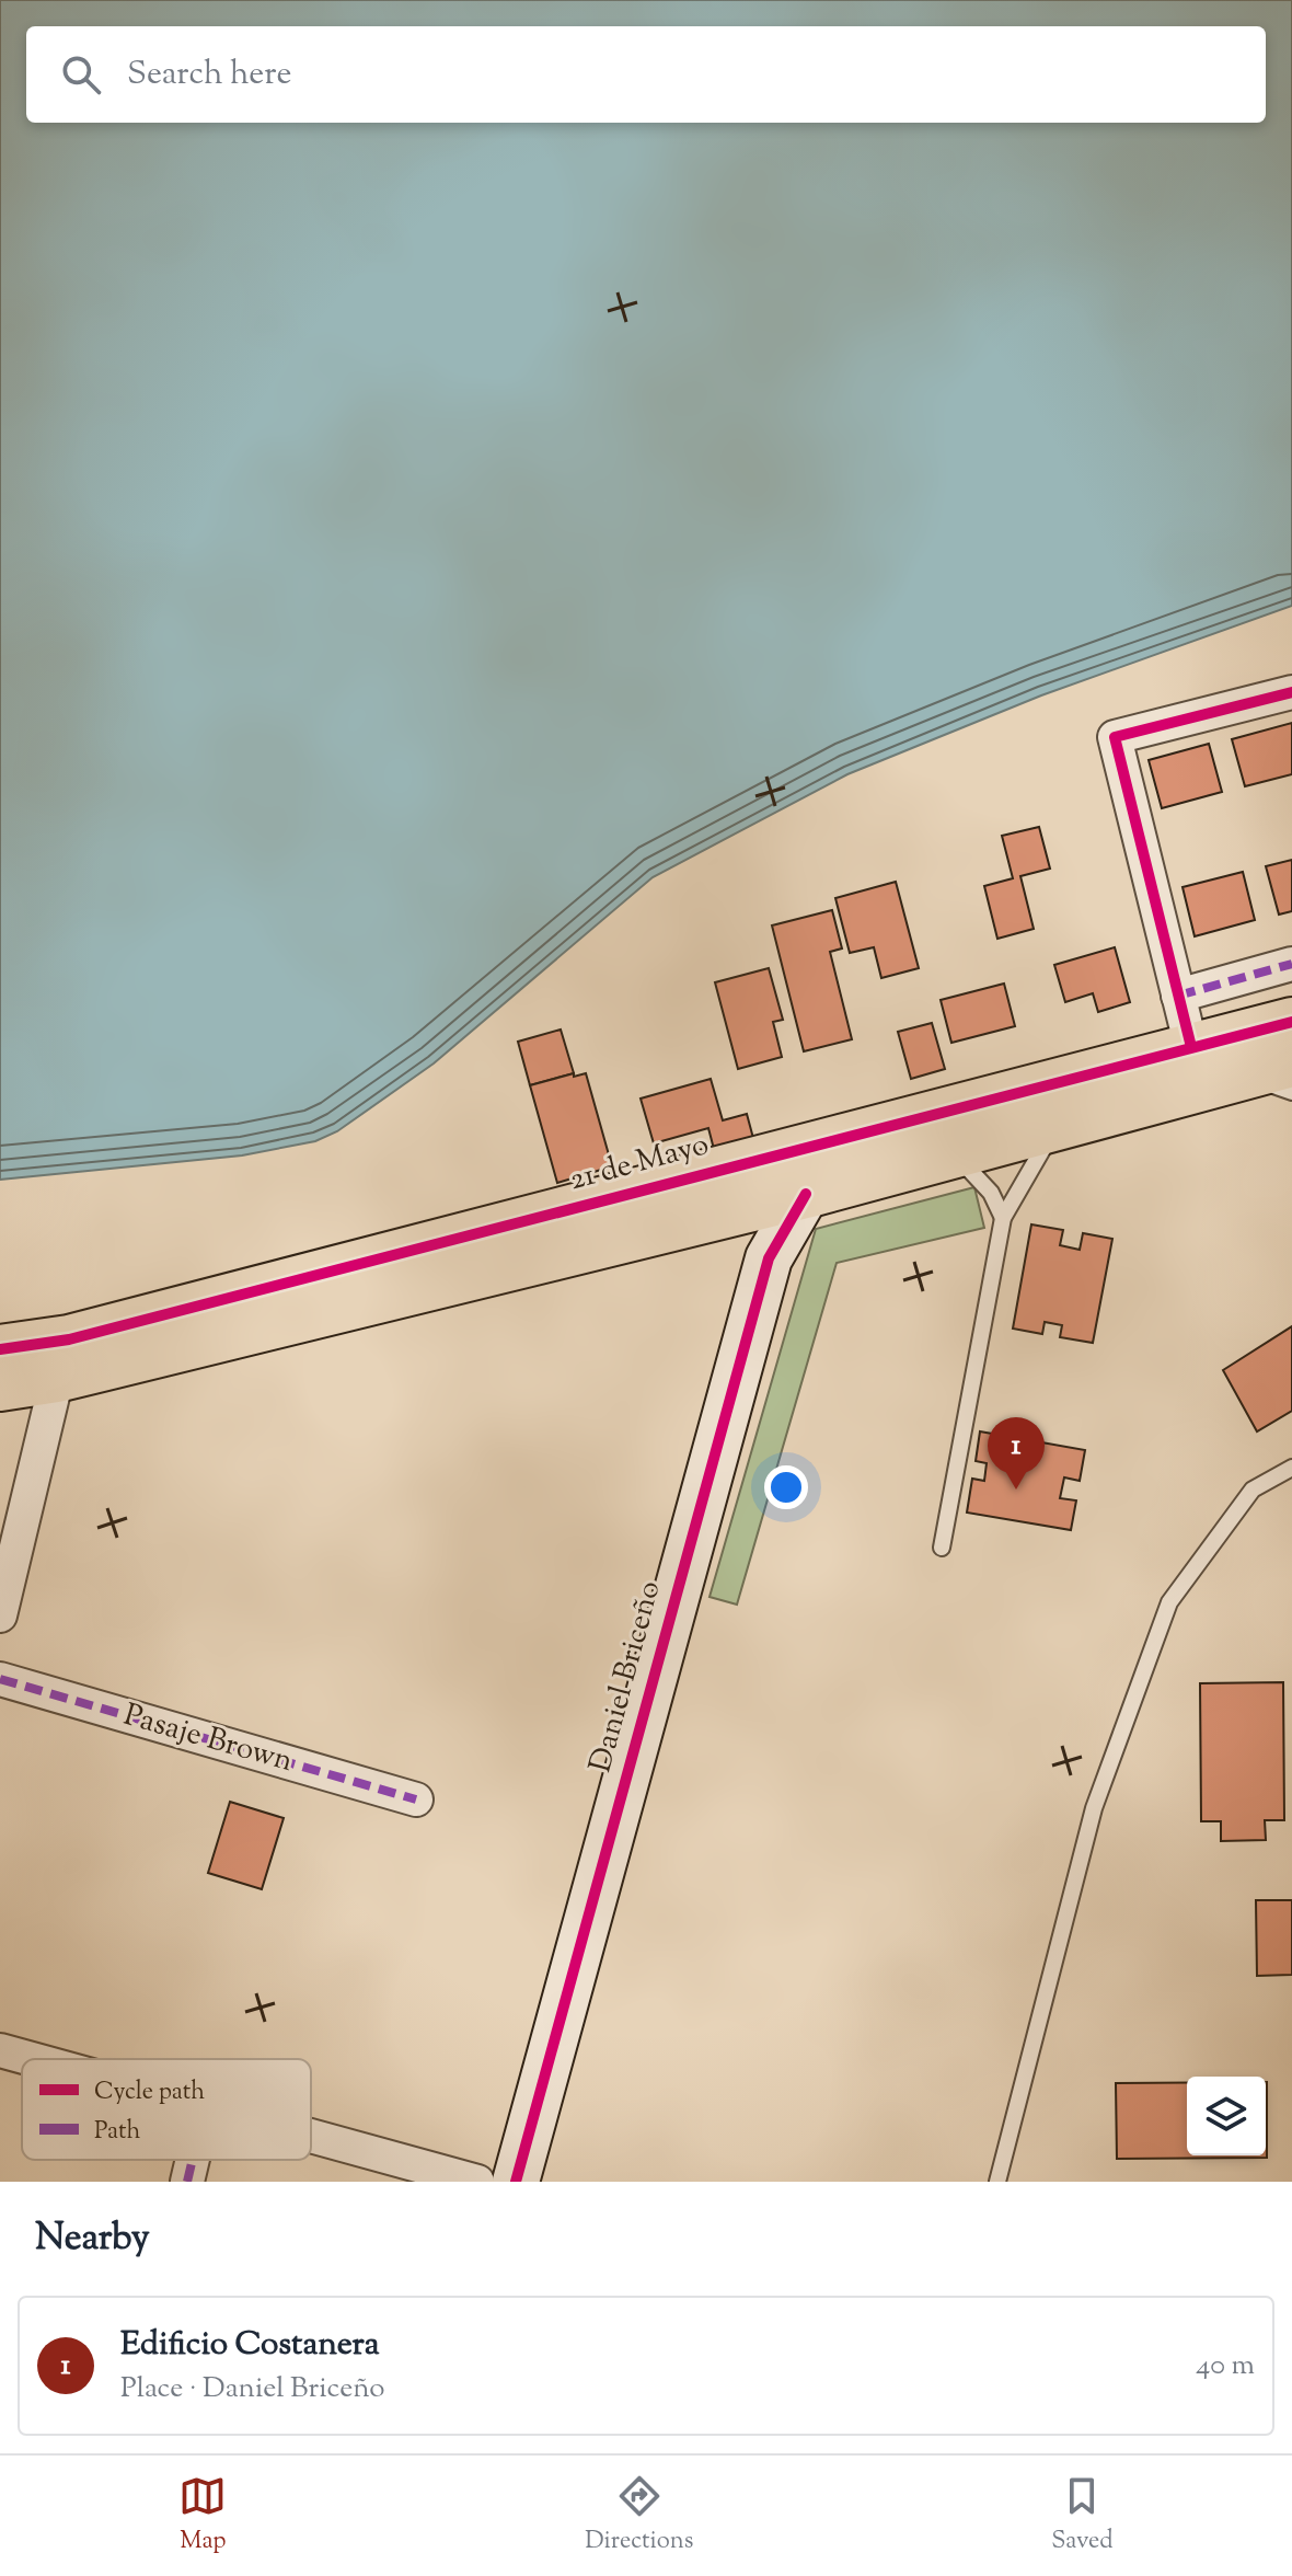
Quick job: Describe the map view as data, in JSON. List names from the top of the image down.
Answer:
{
  "streets": {
    "main road": ["21 de Mayo"],
    "street": ["Daniel Briceño", "Pasaje Brown"]
  },
  "legend": ["Cycle path", "Path"],
  "page": {
    "search": "Search here",
    "pins": "1",
    "heading": "Nearby",
    "list": [
      {
        "mark": "1",
        "name": "Edificio Costanera",
        "note": "Place · Daniel Briceño",
        "value": "40 m"
      }
    ],
    "nav": ["Map", "Directions", "Saved"]
  }
}
